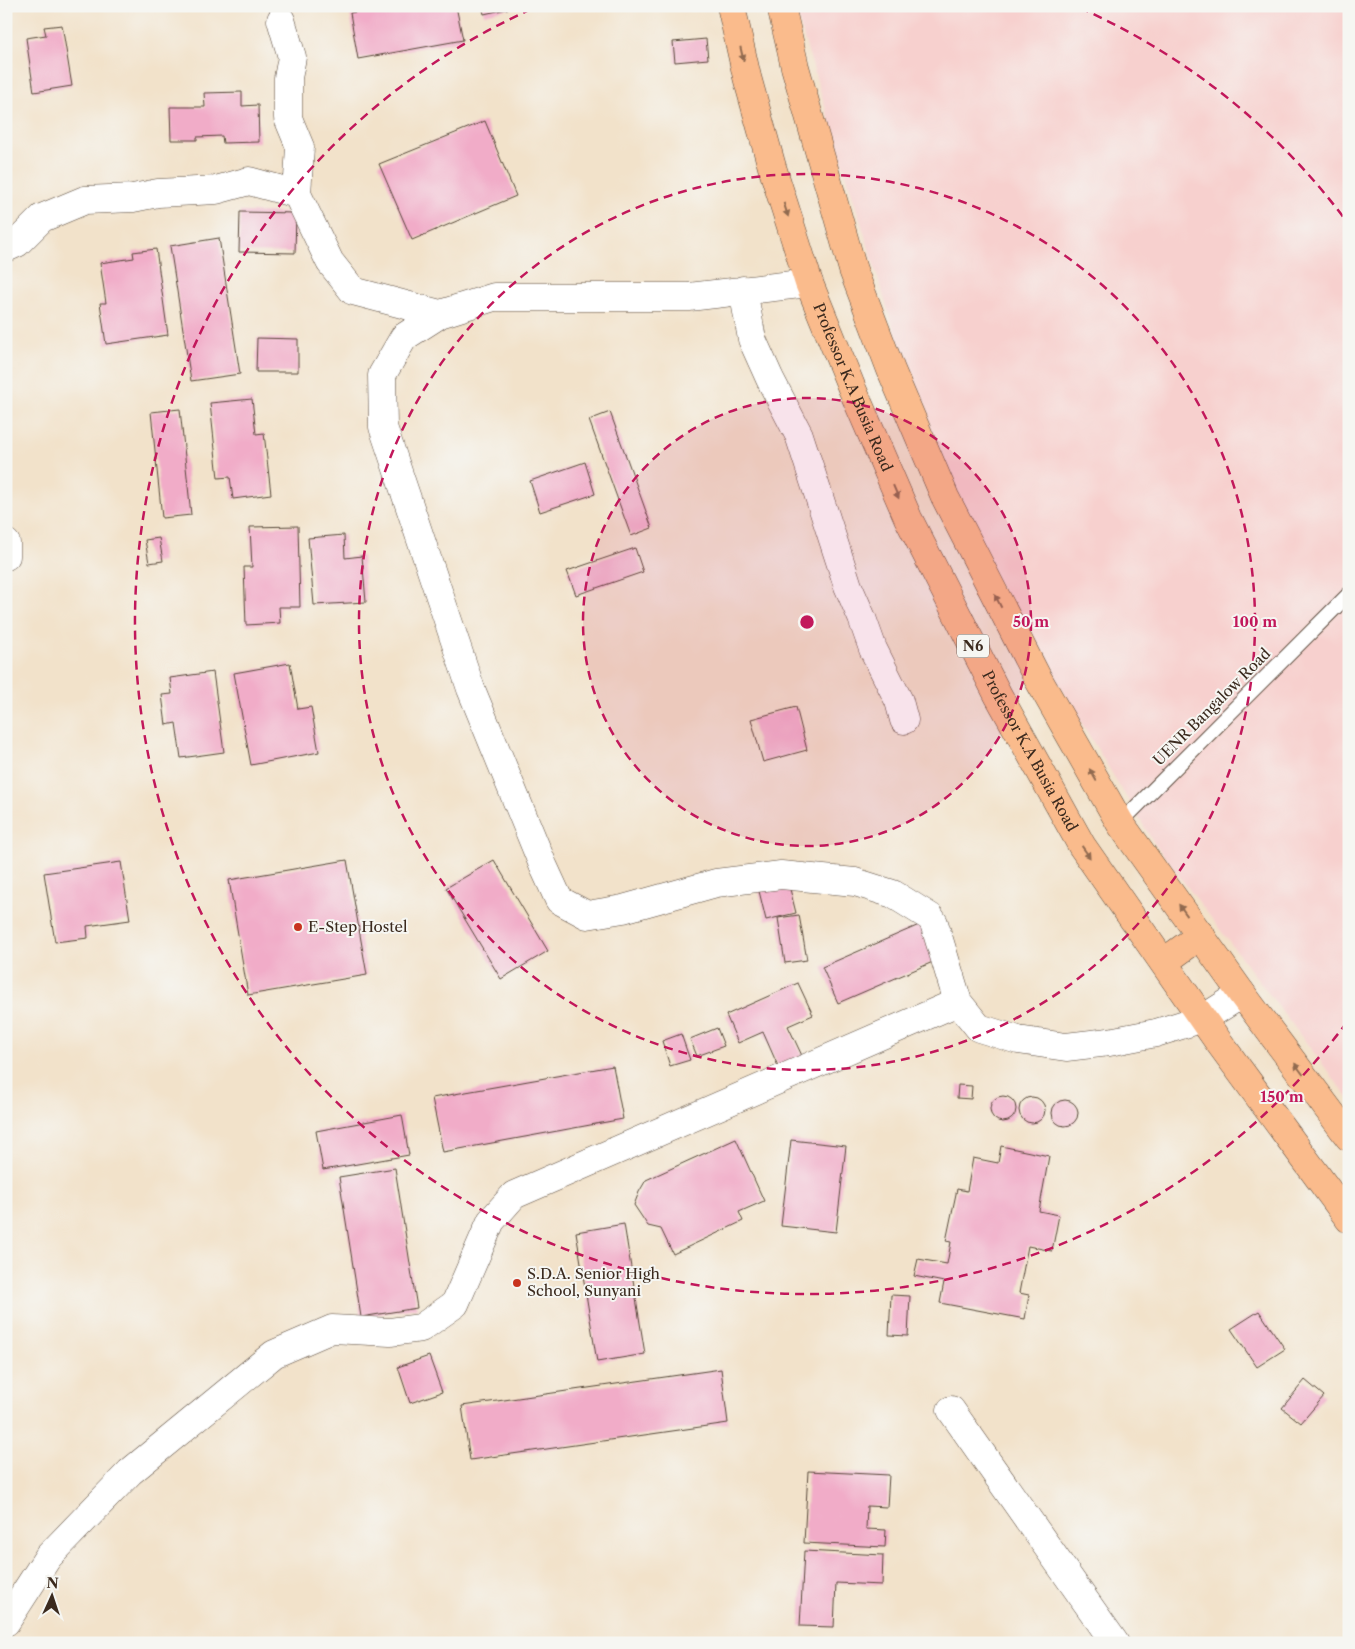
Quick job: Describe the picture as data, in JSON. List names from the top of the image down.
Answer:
{
  "streets": {
    "main road": ["Professor K.A Busia Road", "N6"],
    "lane": ["UENR Bangalow Road"]
  },
  "places": ["E-Step Hostel", "S.D.A. Senior High School, Sunyani"],
  "north": "top",
  "rings": ["50 m", "100 m", "150 m"]
}
